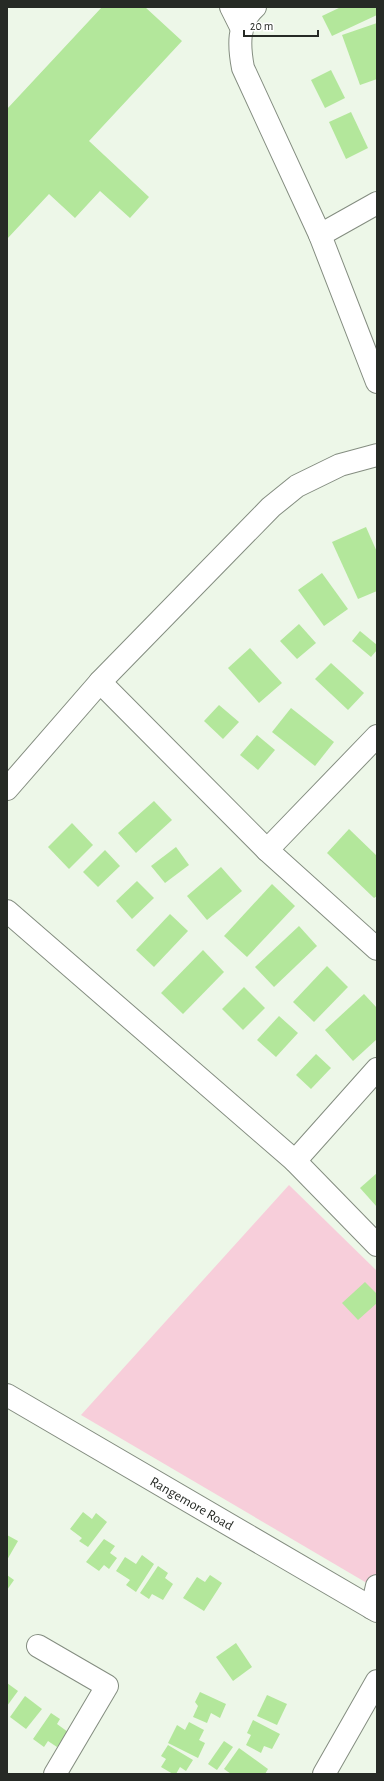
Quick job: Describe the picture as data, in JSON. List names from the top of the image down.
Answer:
{
  "streets": {
    "street": ["Rangemore Road"]
  },
  "scale_bar": "20 m"
}
